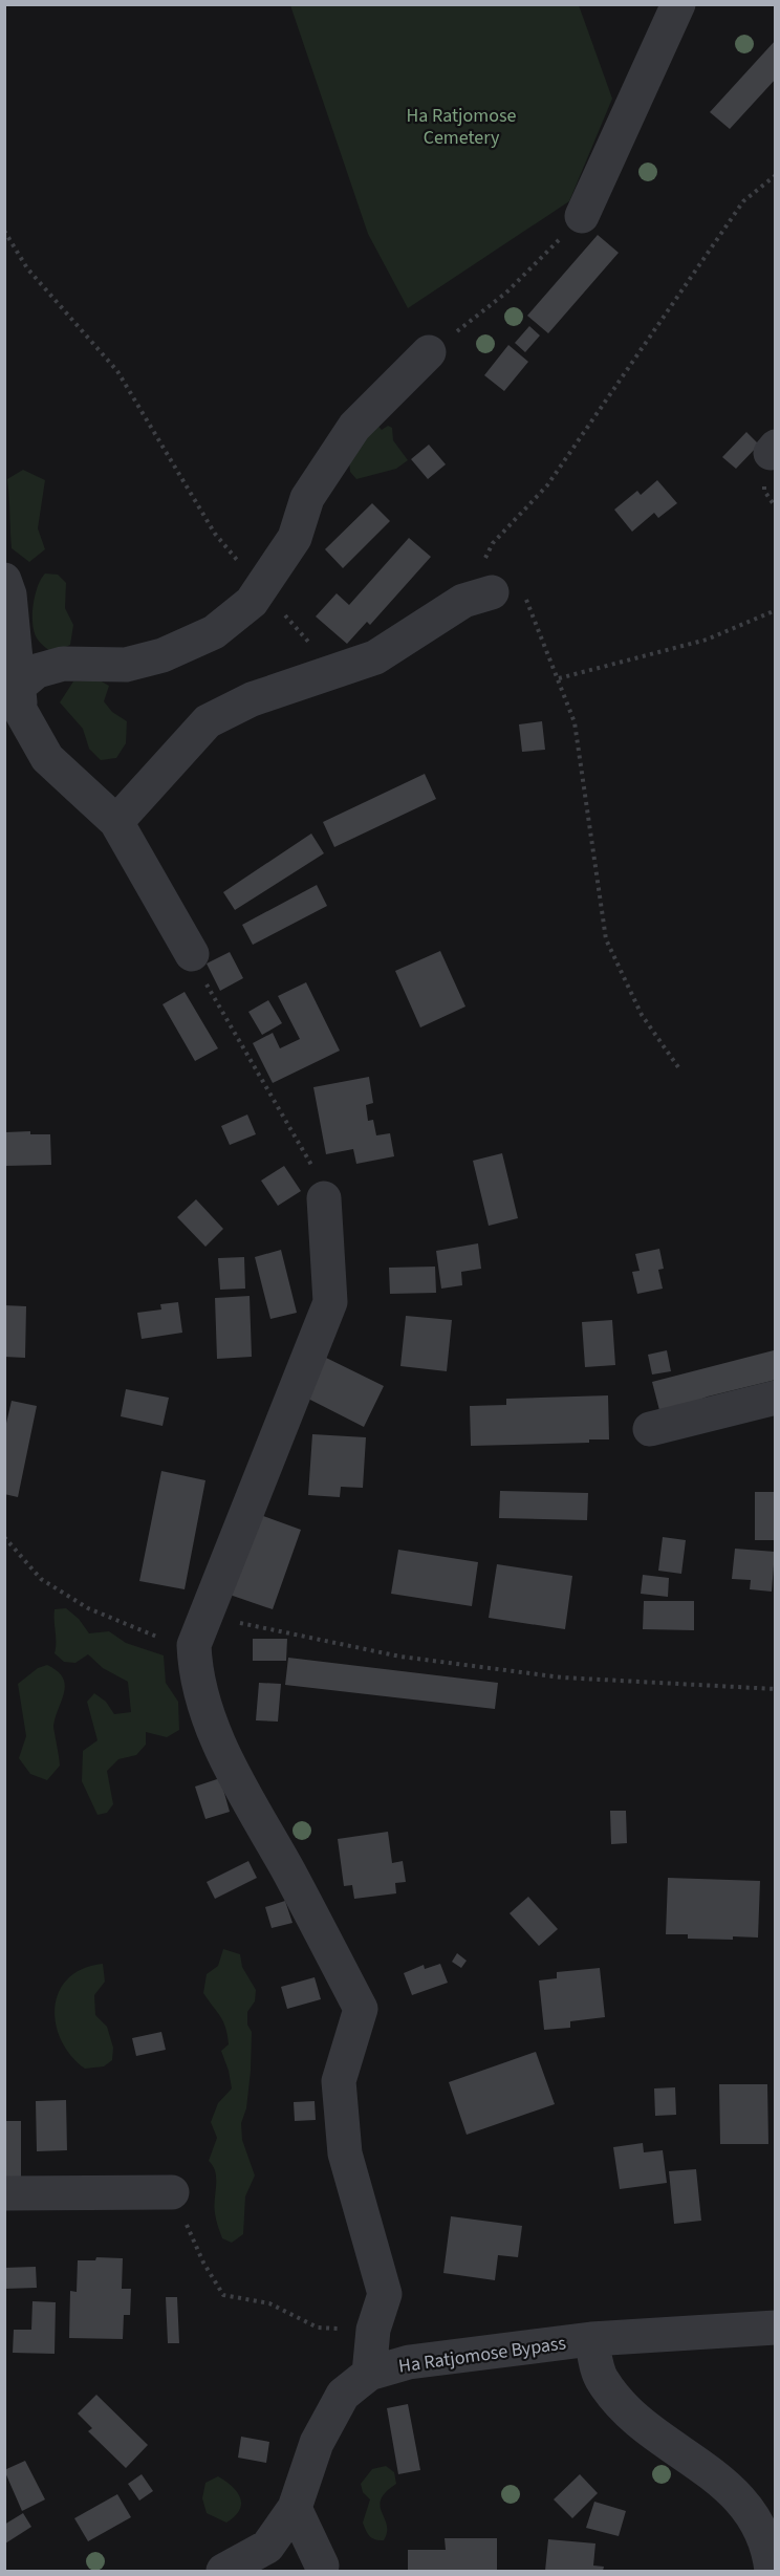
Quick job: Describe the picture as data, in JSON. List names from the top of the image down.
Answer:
{
  "streets": {
    "street": ["Ha Ratjomose Bypass"]
  },
  "parks": ["Ha Ratjomose Cemetery"]
}
